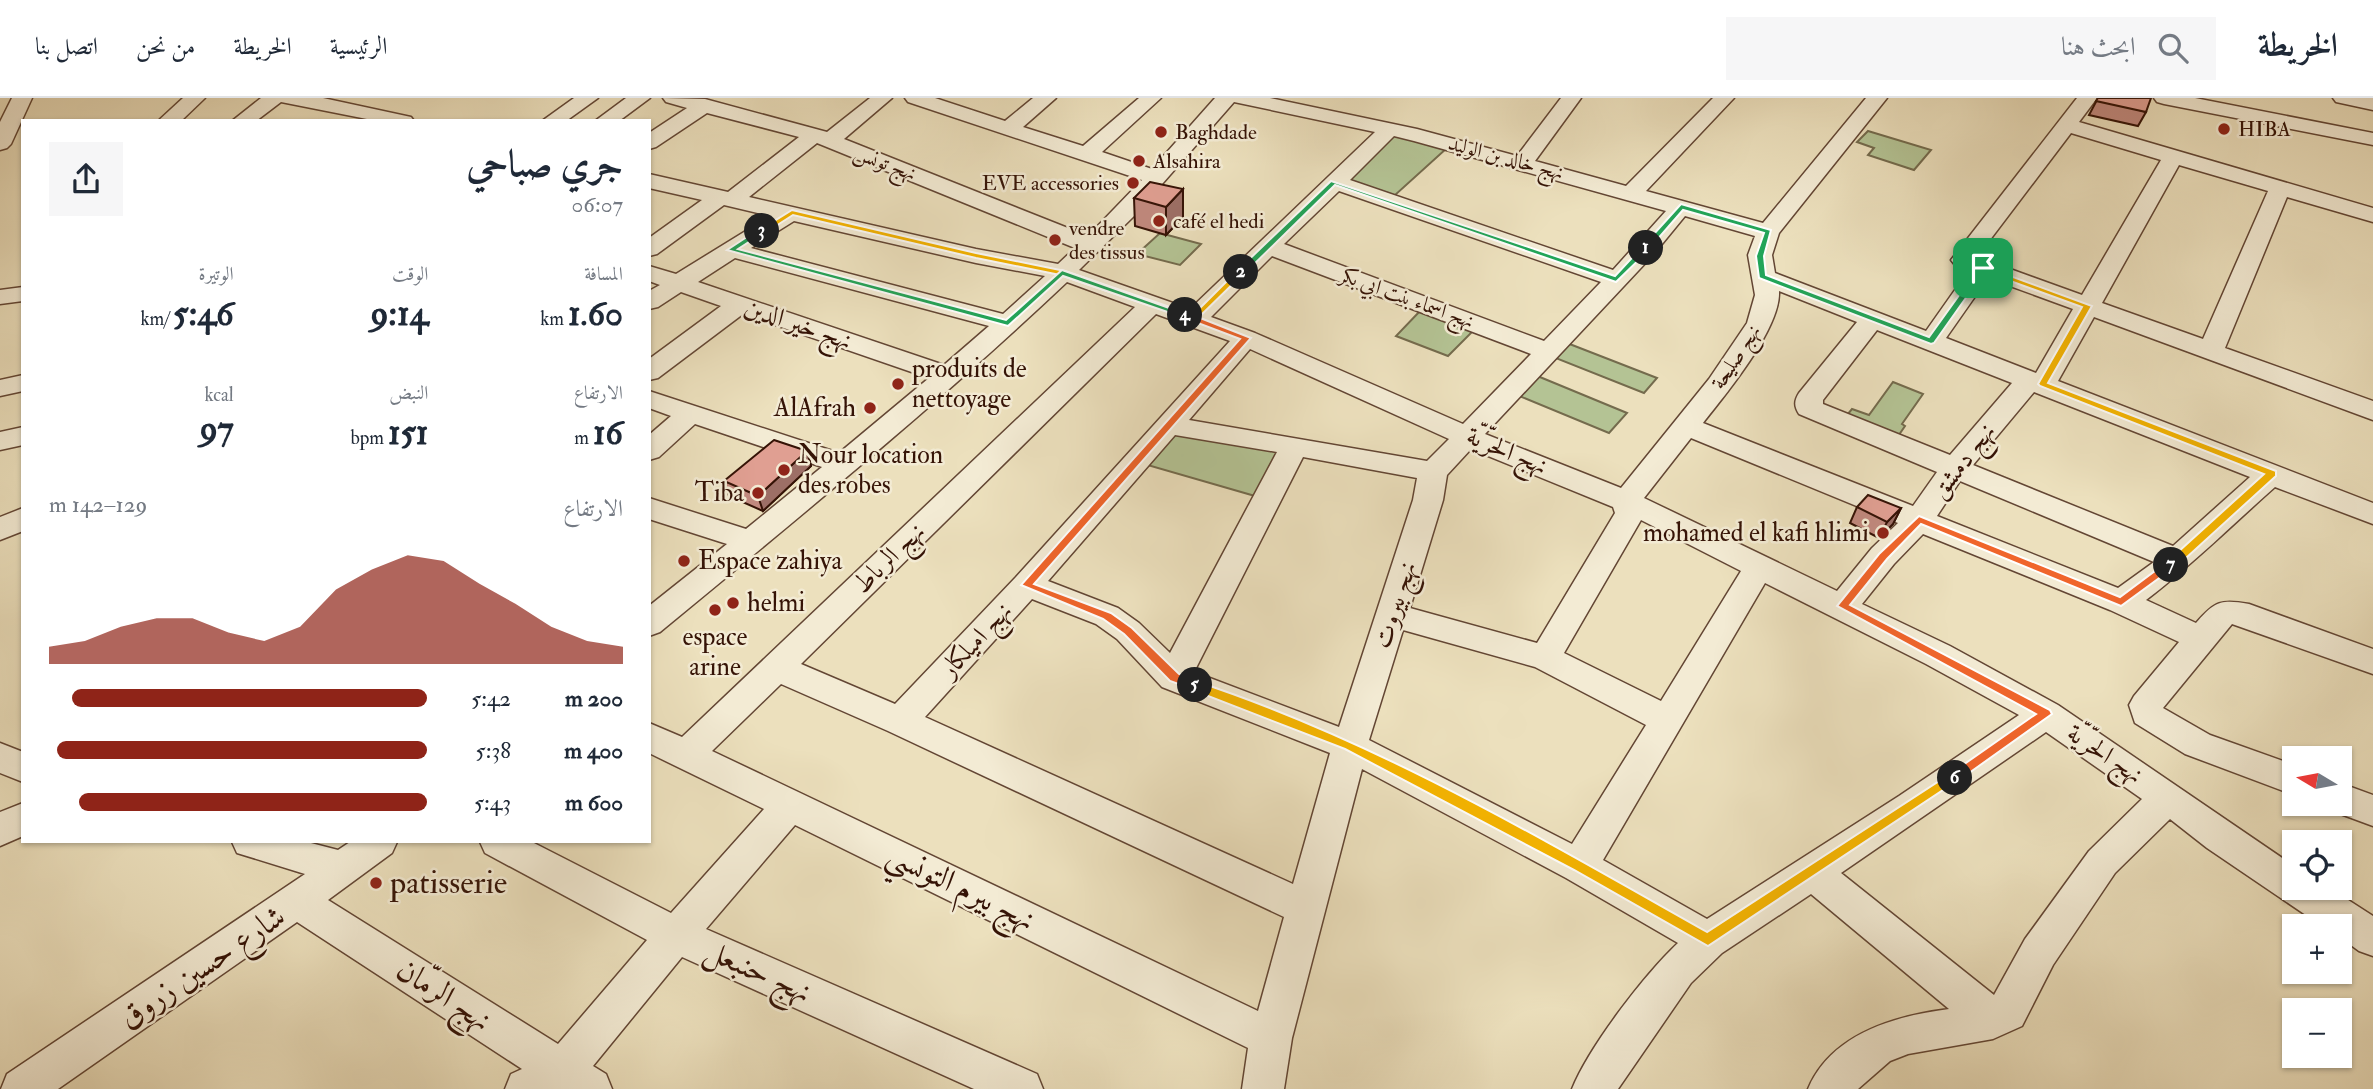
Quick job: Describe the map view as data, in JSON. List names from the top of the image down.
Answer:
{
  "streets": {
    "street": [
      "نهج خالد بن الوليد",
      "نهج تونس",
      "نهج اسماء بنت ابي بكر",
      "نهج خير الدين",
      "نهج صليحة",
      "نهج الحرّيّة",
      "نهج دمشق",
      "نهج الرباط",
      "نهج بيروت",
      "نهج اميلكار",
      "نهج بيرم التونسي",
      "شارع حسين زروق",
      "نهج حنبعل",
      "نهج الرمّان"
    ]
  },
  "crossings": [
    ["نهج خالد بن الوليد", "نهج صليحة"],
    ["نهج صليحة", "نهج الحرّيّة"],
    ["نهج الحرّيّة", "نهج دمشق"],
    ["نهج الحرّيّة", "نهج الرباط"],
    ["نهج الحرّيّة", "نهج اميلكار"],
    ["نهج الرباط", "نهج بيرم التونسي"],
    ["نهج بيروت", "نهج بيرم التونسي"],
    ["شارع حسين زروق", "نهج الرمّان"]
  ],
  "places": [
    "HIBA",
    "Baghdade",
    "Alsahira",
    "EVE accessories",
    "café el hedi",
    "vendre des tissus",
    "produits de nettoyage",
    "AlAfrah",
    "Nour location des robes",
    "Tiba",
    "mohamed el kafi hlimi",
    "Espace zahiya",
    "helmi",
    "espace arine",
    "patisserie"
  ],
  "north": "left",
  "page": {
    "header": "الخريطة",
    "search": "ابحث هنا",
    "nav": [
      "الرئيسية",
      "الخريطة",
      "من نحن",
      "اتصل بنا"
    ],
    "heading": ["جري صباحي", "06:07"],
    "pins": [
      "3",
      "1",
      "2",
      "4",
      "7",
      "5",
      "6"
    ],
    "stats": [
      ["المسافة", "1.60 km"],
      ["الوقت", "9:14"],
      ["الوتيرة", "5:46 /km"],
      ["الارتفاع", "16 m"],
      ["النبض", "151 bpm"],
      ["kcal", "97"]
    ],
    "chart": ["الارتفاع", "129–142 m"],
    "list": [
      {
        "name": "200 m",
        "note": "5:42"
      },
      {
        "name": "400 m",
        "note": "5:38"
      },
      {
        "name": "600 m",
        "note": "5:43"
      }
    ],
    "map_buttons": ["+", "−"]
  }
}
